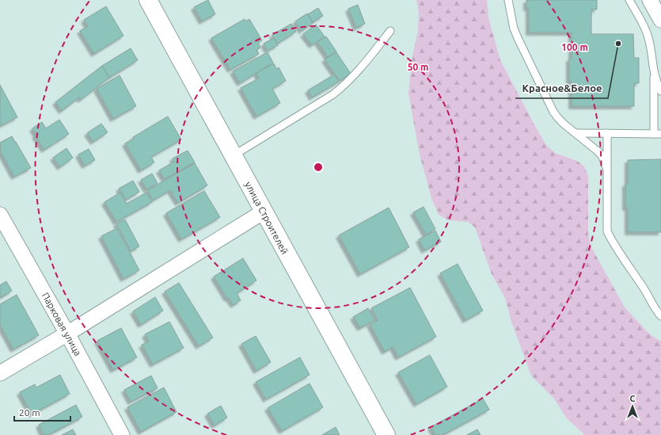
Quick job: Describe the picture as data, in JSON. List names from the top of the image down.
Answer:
{
  "streets": {
    "main road": ["улица Строителей"],
    "street": ["Парковая улица"]
  },
  "places": ["Красное&Белое"],
  "scale_bar": "20 m",
  "north": "top",
  "rings": ["100 m", "50 m"]
}
